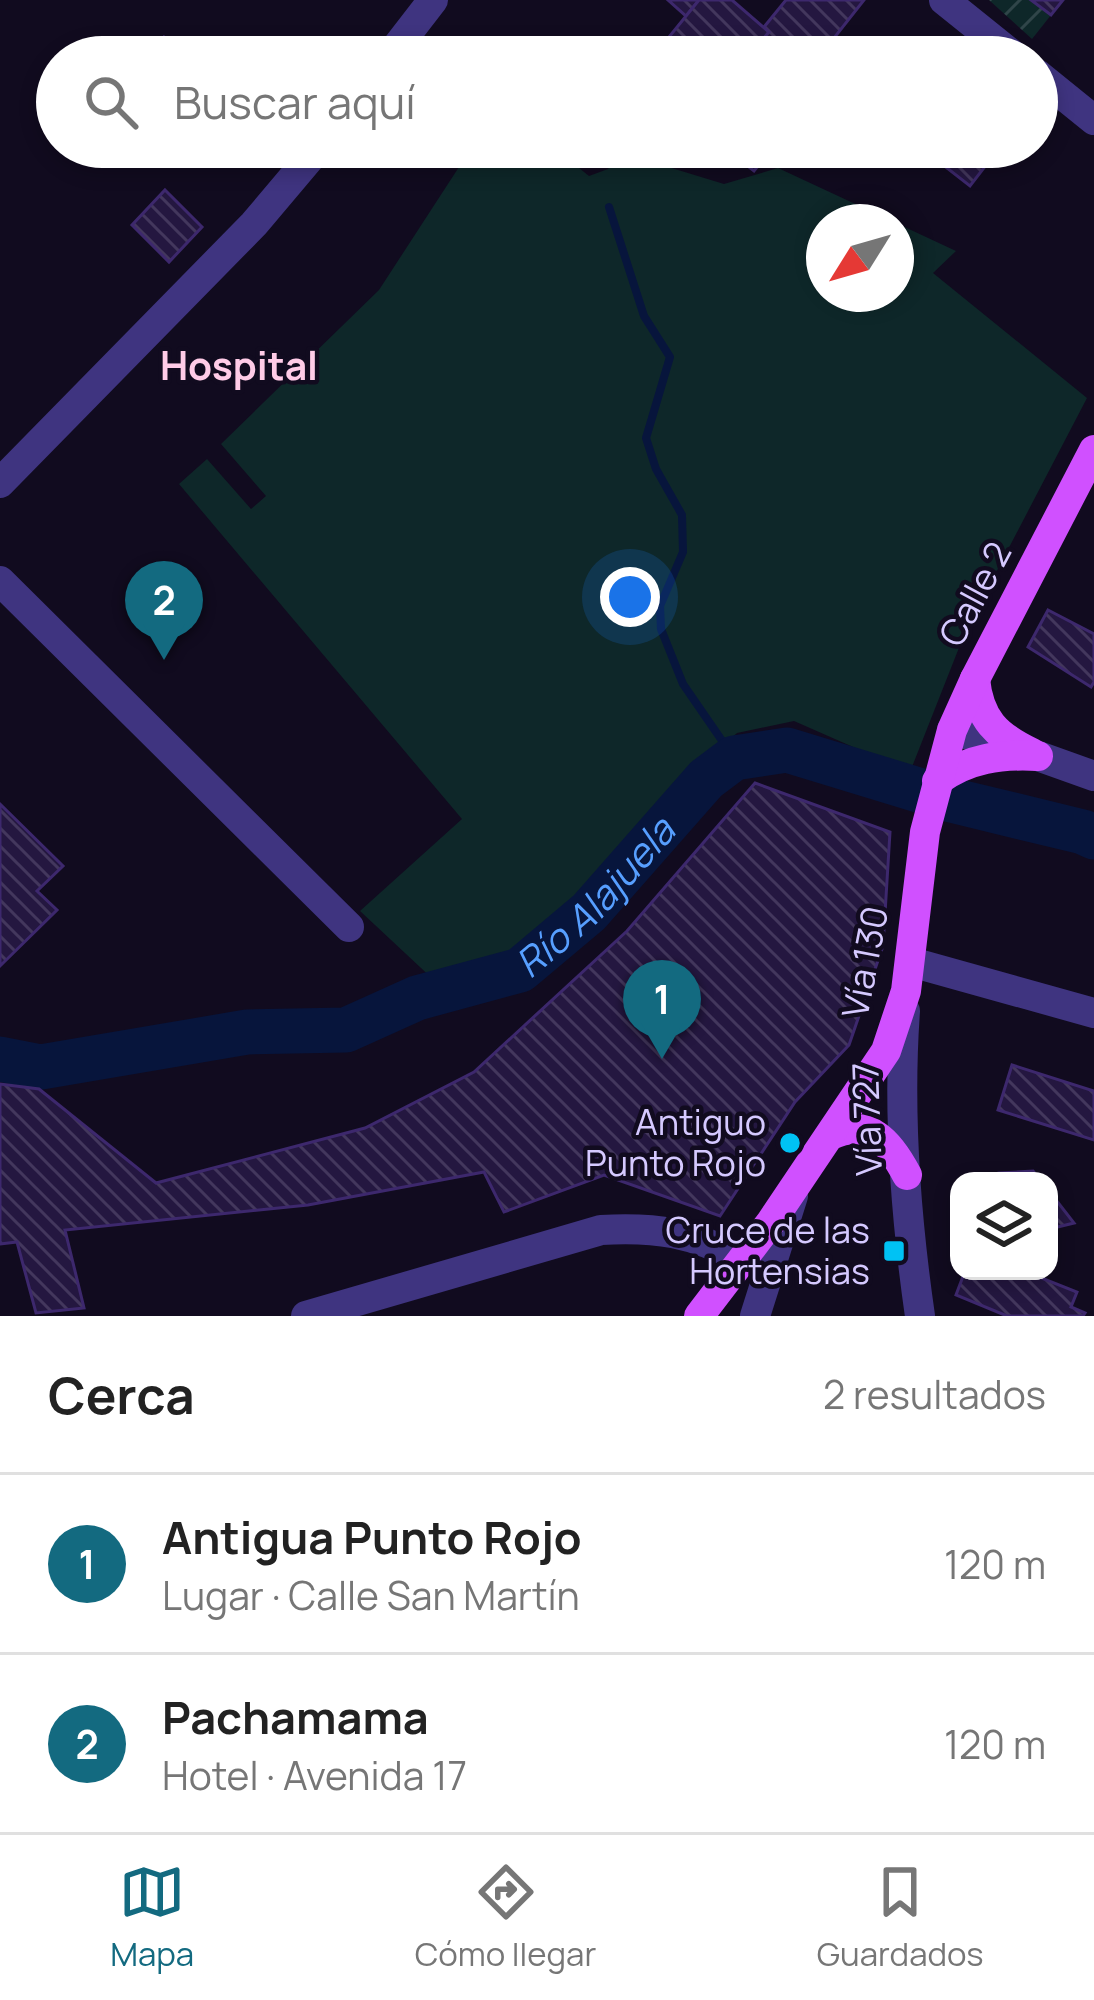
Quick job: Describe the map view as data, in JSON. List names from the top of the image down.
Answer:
{
  "streets": {
    "main road": ["Calle 2", "Vía 130"],
    "street": ["Vía 727"]
  },
  "crossings": [
    ["Calle 2", "Vía 130"],
    ["Vía 130", "Vía 727"]
  ],
  "districts": ["Hospital"],
  "water": ["Río Alajuela"],
  "places": {
    "other": ["Antiguo Punto Rojo"],
    "transit": ["Cruce de las Hortensias"]
  },
  "north": "bottom left",
  "page": {
    "search": "Buscar aquí",
    "pins": ["2", "1"],
    "heading": ["Cerca", "2 resultados"],
    "list": [
      {
        "mark": "1",
        "name": "Antigua Punto Rojo",
        "note": "Lugar · Calle San Martín",
        "value": "120 m"
      },
      {
        "mark": "2",
        "name": "Pachamama",
        "note": "Hotel · Avenida 17",
        "value": "120 m"
      }
    ],
    "nav": ["Mapa", "Cómo llegar", "Guardados"]
  }
}
